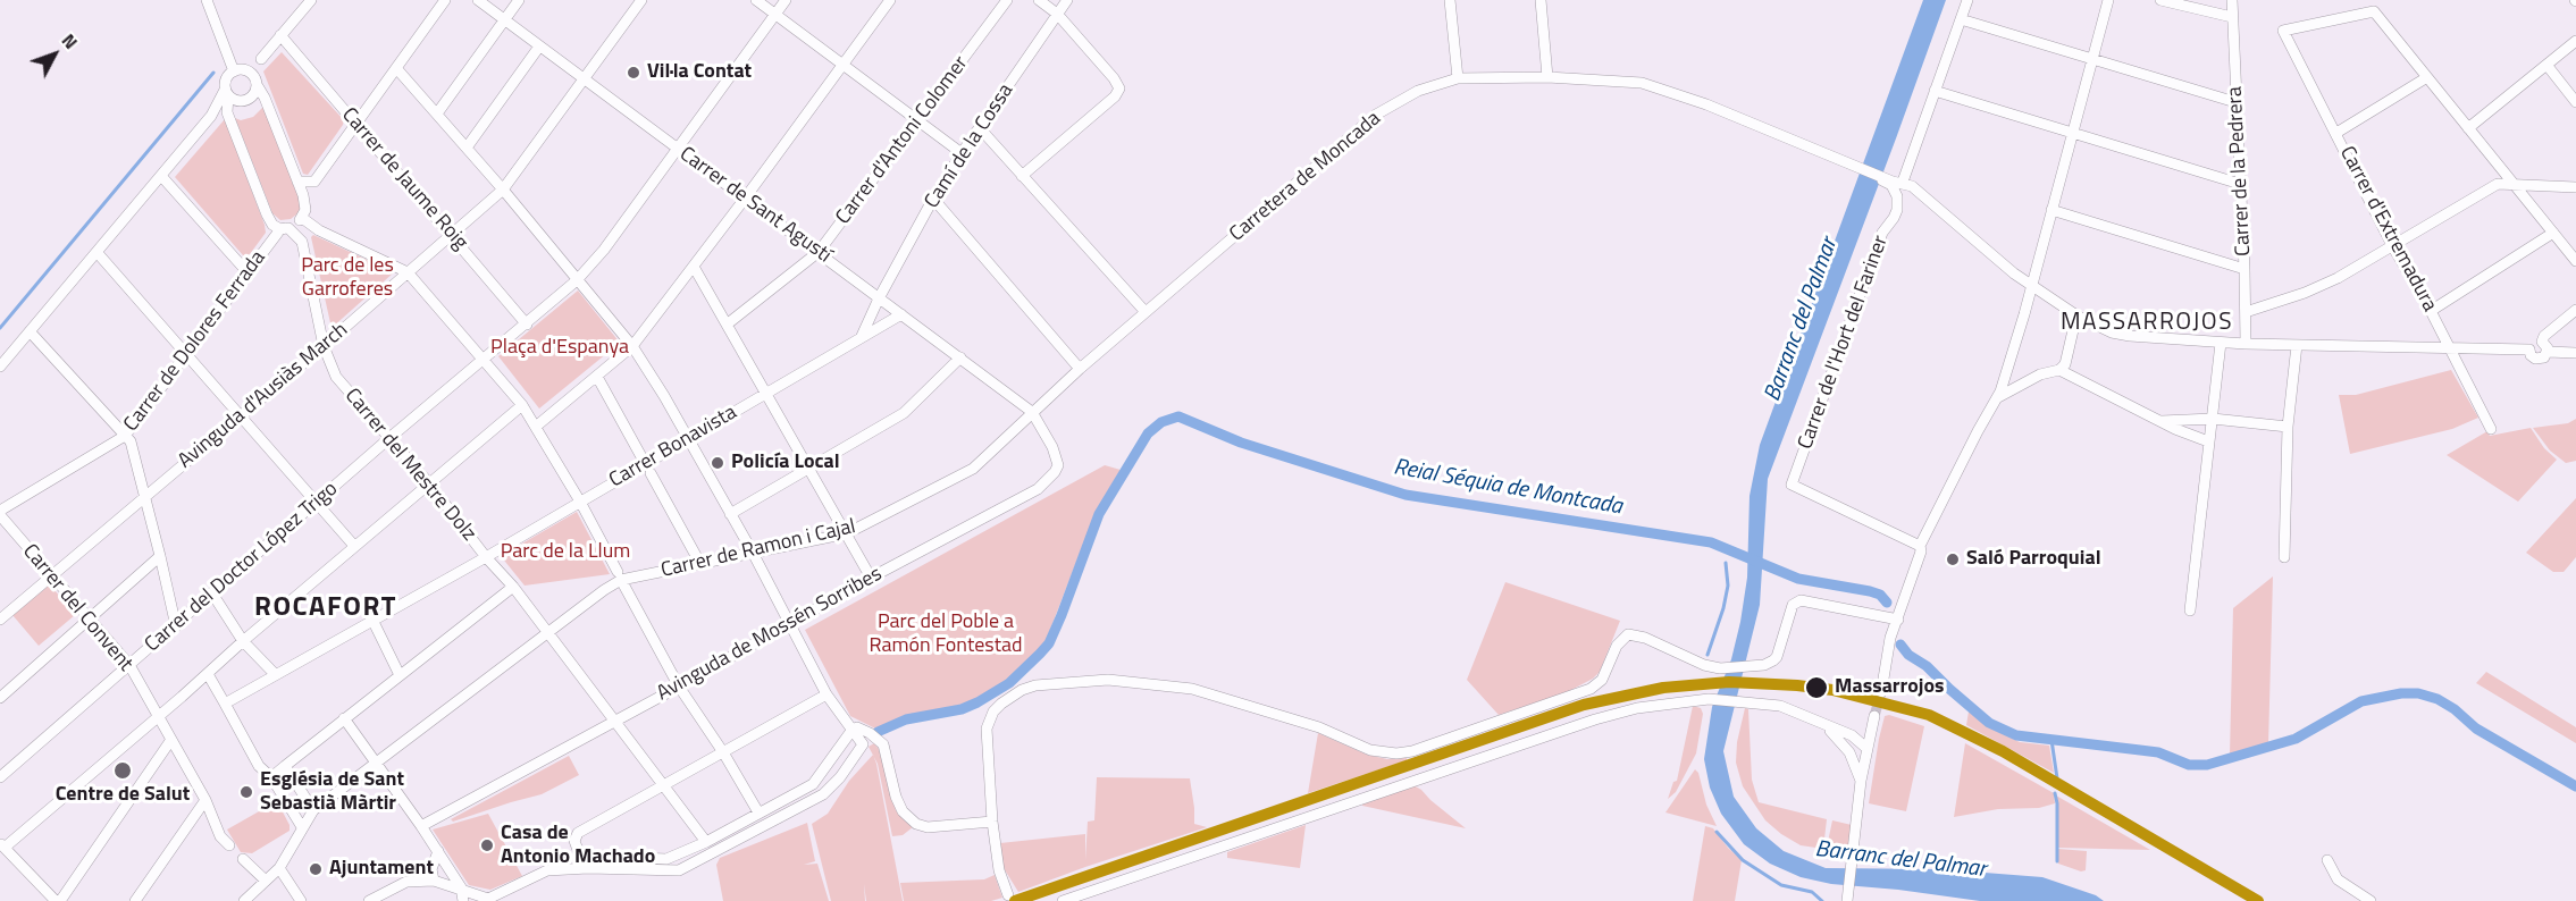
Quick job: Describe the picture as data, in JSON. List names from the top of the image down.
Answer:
{
  "streets": {
    "street": [
      "Carrer d'Antoni Colomer",
      "Camí de la Cossa",
      "Carrer de la Pedrera",
      "Carretera de Moncada",
      "Carrer de Jaume Roig",
      "Carrer de Sant Agustí",
      "Carrer d'Extremadura",
      "Carrer de Dolores Ferrada",
      "Carrer de l'Hort del Fariner",
      "Avinguda d'Ausiàs March",
      "Carrer Bonavista",
      "Carrer del Mestre Dolz",
      "Carrer de Ramon i Cajal",
      "Carrer del Doctor López Trigo",
      "Carrer del Convent",
      "Avinguda de Mossén Sorribes"
    ]
  },
  "crossings": [
    ["Carrer d'Antoni Colomer", "Carrer de Sant Agustí"],
    ["Camí de la Cossa", "Carrer de Sant Agustí"],
    ["Carrer de la Pedrera", "Carretera de Moncada"],
    ["Carretera de Moncada", "Carrer de Sant Agustí"],
    ["Carretera de Moncada", "Carrer d'Extremadura"],
    ["Carretera de Moncada", "Carrer de l'Hort del Fariner"],
    ["Carretera de Moncada", "Carrer de Ramon i Cajal"],
    ["Carretera de Moncada", "Avinguda de Mossén Sorribes"],
    ["Carrer de Jaume Roig", "Avinguda d'Ausiàs March"],
    ["Carrer de Sant Agustí", "Avinguda d'Ausiàs March"],
    ["Carrer de Sant Agustí", "Carrer Bonavista"],
    ["Carrer de Sant Agustí", "Carrer de Ramon i Cajal"],
    ["Carrer de Sant Agustí", "Avinguda de Mossén Sorribes"],
    ["Carrer de Dolores Ferrada", "Carrer del Mestre Dolz"],
    ["Carrer de Dolores Ferrada", "Carrer del Convent"],
    ["Avinguda d'Ausiàs March", "Carrer del Mestre Dolz"],
    ["Avinguda d'Ausiàs March", "Carrer del Convent"],
    ["Carrer Bonavista", "Carrer del Mestre Dolz"],
    ["Carrer del Mestre Dolz", "Carrer de Ramon i Cajal"],
    ["Carrer del Mestre Dolz", "Carrer del Doctor López Trigo"],
    ["Carrer del Mestre Dolz", "Avinguda de Mossén Sorribes"],
    ["Carrer de Ramon i Cajal", "Avinguda de Mossén Sorribes"],
    ["Carrer del Doctor López Trigo", "Carrer del Convent"]
  ],
  "districts": ["MASSARROJOS", "ROCAFORT"],
  "water": ["Barranc del Palmar", "Reial Séquia de Montcada"],
  "parks": [
    "Parc de les Garroferes",
    "Plaça d'Espanya",
    "Parc de la Llum",
    "Parc del Poble a Ramón Fontestad"
  ],
  "places": [
    "Vil·la Contat",
    "Policía Local",
    "Saló Parroquial",
    "Massarrojos",
    "Centre de Salut",
    "Església de Sant Sebastià Màrtir",
    "Casa de Antonio Machado",
    "Ajuntament"
  ],
  "north": "top right"
}
